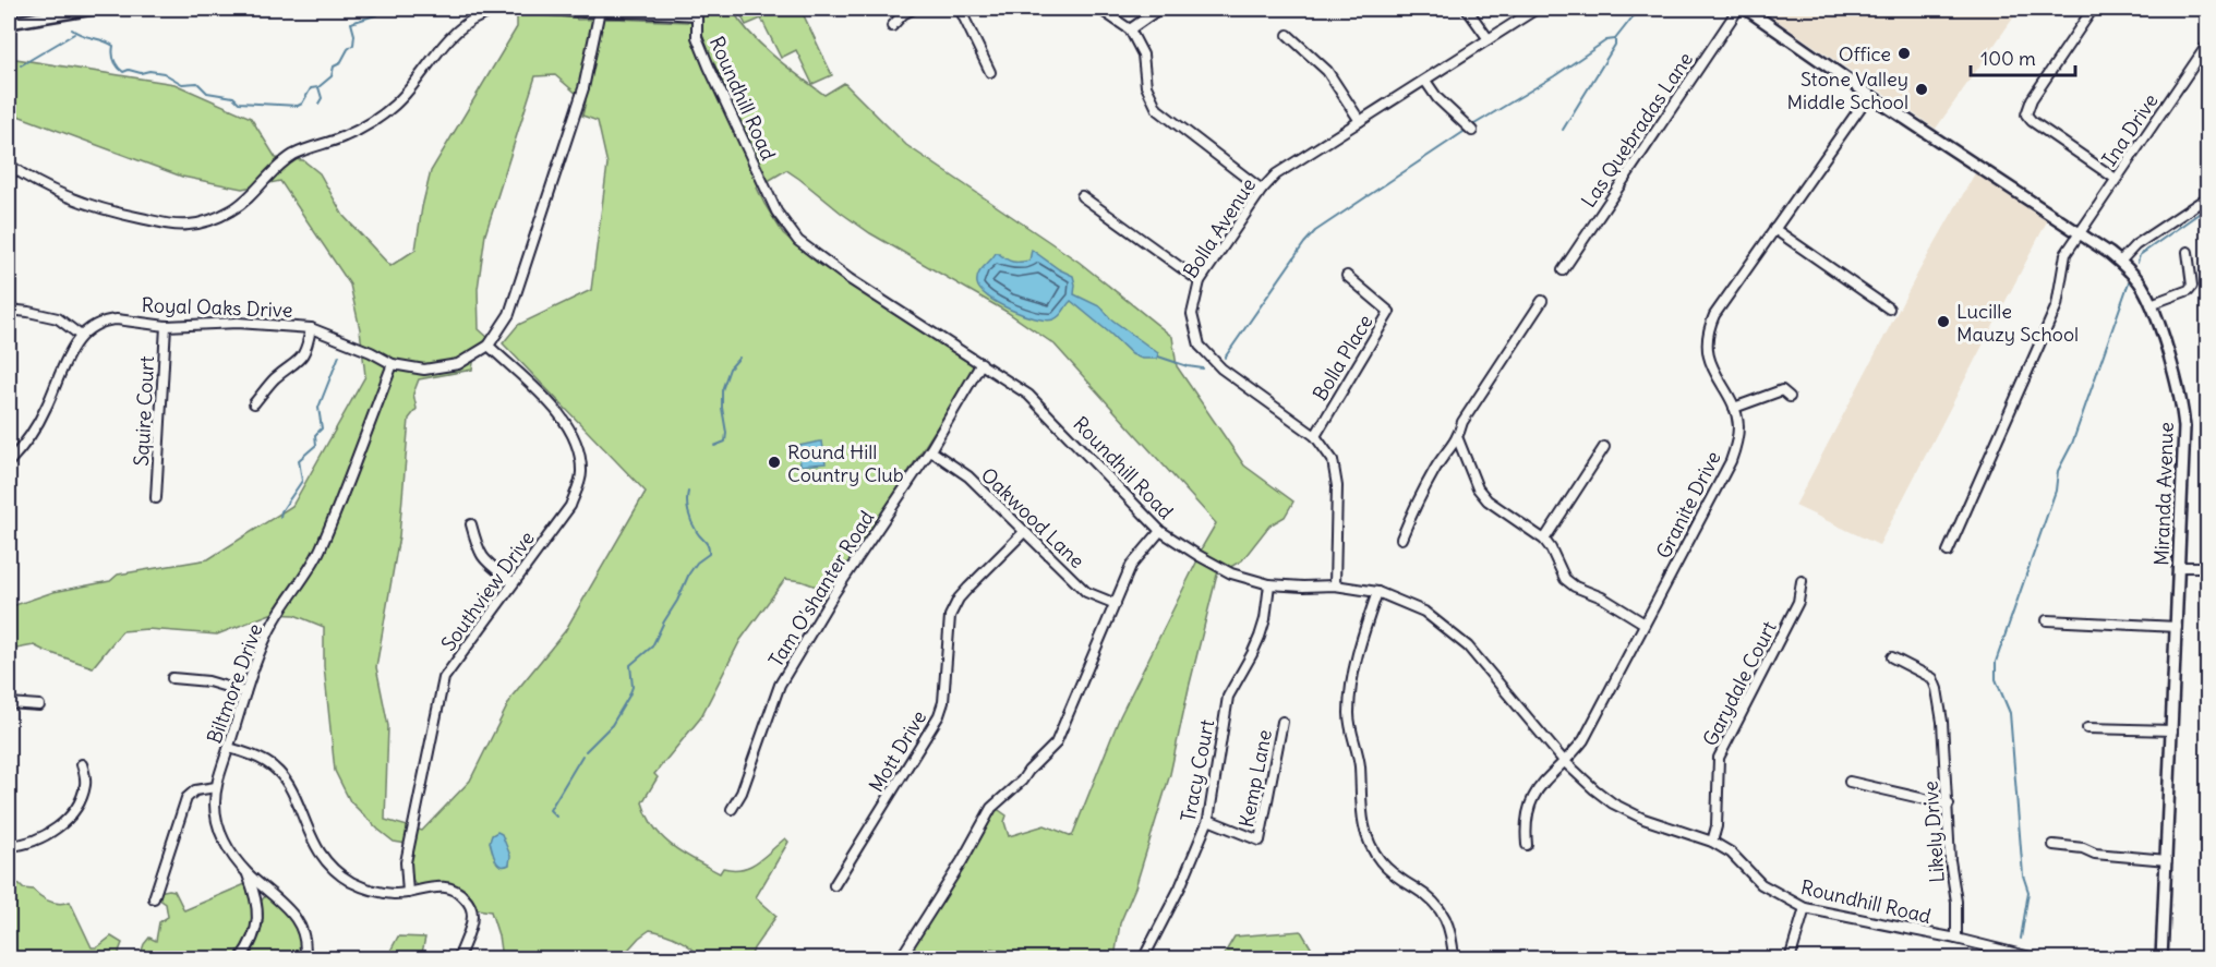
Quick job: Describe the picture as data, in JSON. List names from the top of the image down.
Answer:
{
  "streets": {
    "street": [
      "Roundhill Road",
      "Las Quebradas Lane",
      "Ina Drive",
      "Bolla Avenue",
      "Royal Oaks Drive",
      "Bolla Place",
      "Squire Court",
      "Miranda Avenue",
      "Granite Drive",
      "Oakwood Lane",
      "Tam O'shanter Road",
      "Southview Drive",
      "Biltmore Drive",
      "Garydale Court",
      "Mott Drive",
      "Tracy Court",
      "Kemp Lane",
      "Likely Drive"
    ]
  },
  "crossings": [
    ["Roundhill Road", "Bolla Avenue"],
    ["Roundhill Road", "Granite Drive"],
    ["Roundhill Road", "Tam O'shanter Road"],
    ["Roundhill Road", "Garydale Court"],
    ["Roundhill Road", "Tracy Court"],
    ["Roundhill Road", "Likely Drive"],
    ["Ina Drive", "Miranda Avenue"],
    ["Bolla Avenue", "Bolla Place"],
    ["Royal Oaks Drive", "Squire Court"],
    ["Royal Oaks Drive", "Southview Drive"],
    ["Royal Oaks Drive", "Biltmore Drive"],
    ["Miranda Avenue", "Granite Drive"],
    ["Oakwood Lane", "Tam O'shanter Road"],
    ["Oakwood Lane", "Mott Drive"],
    ["Tracy Court", "Kemp Lane"]
  ],
  "places": [
    "Office",
    "Stone Valley Middle School",
    "Lucille Mauzy School",
    "Round Hill Country Club"
  ],
  "scale_bar": "100 m"
}
